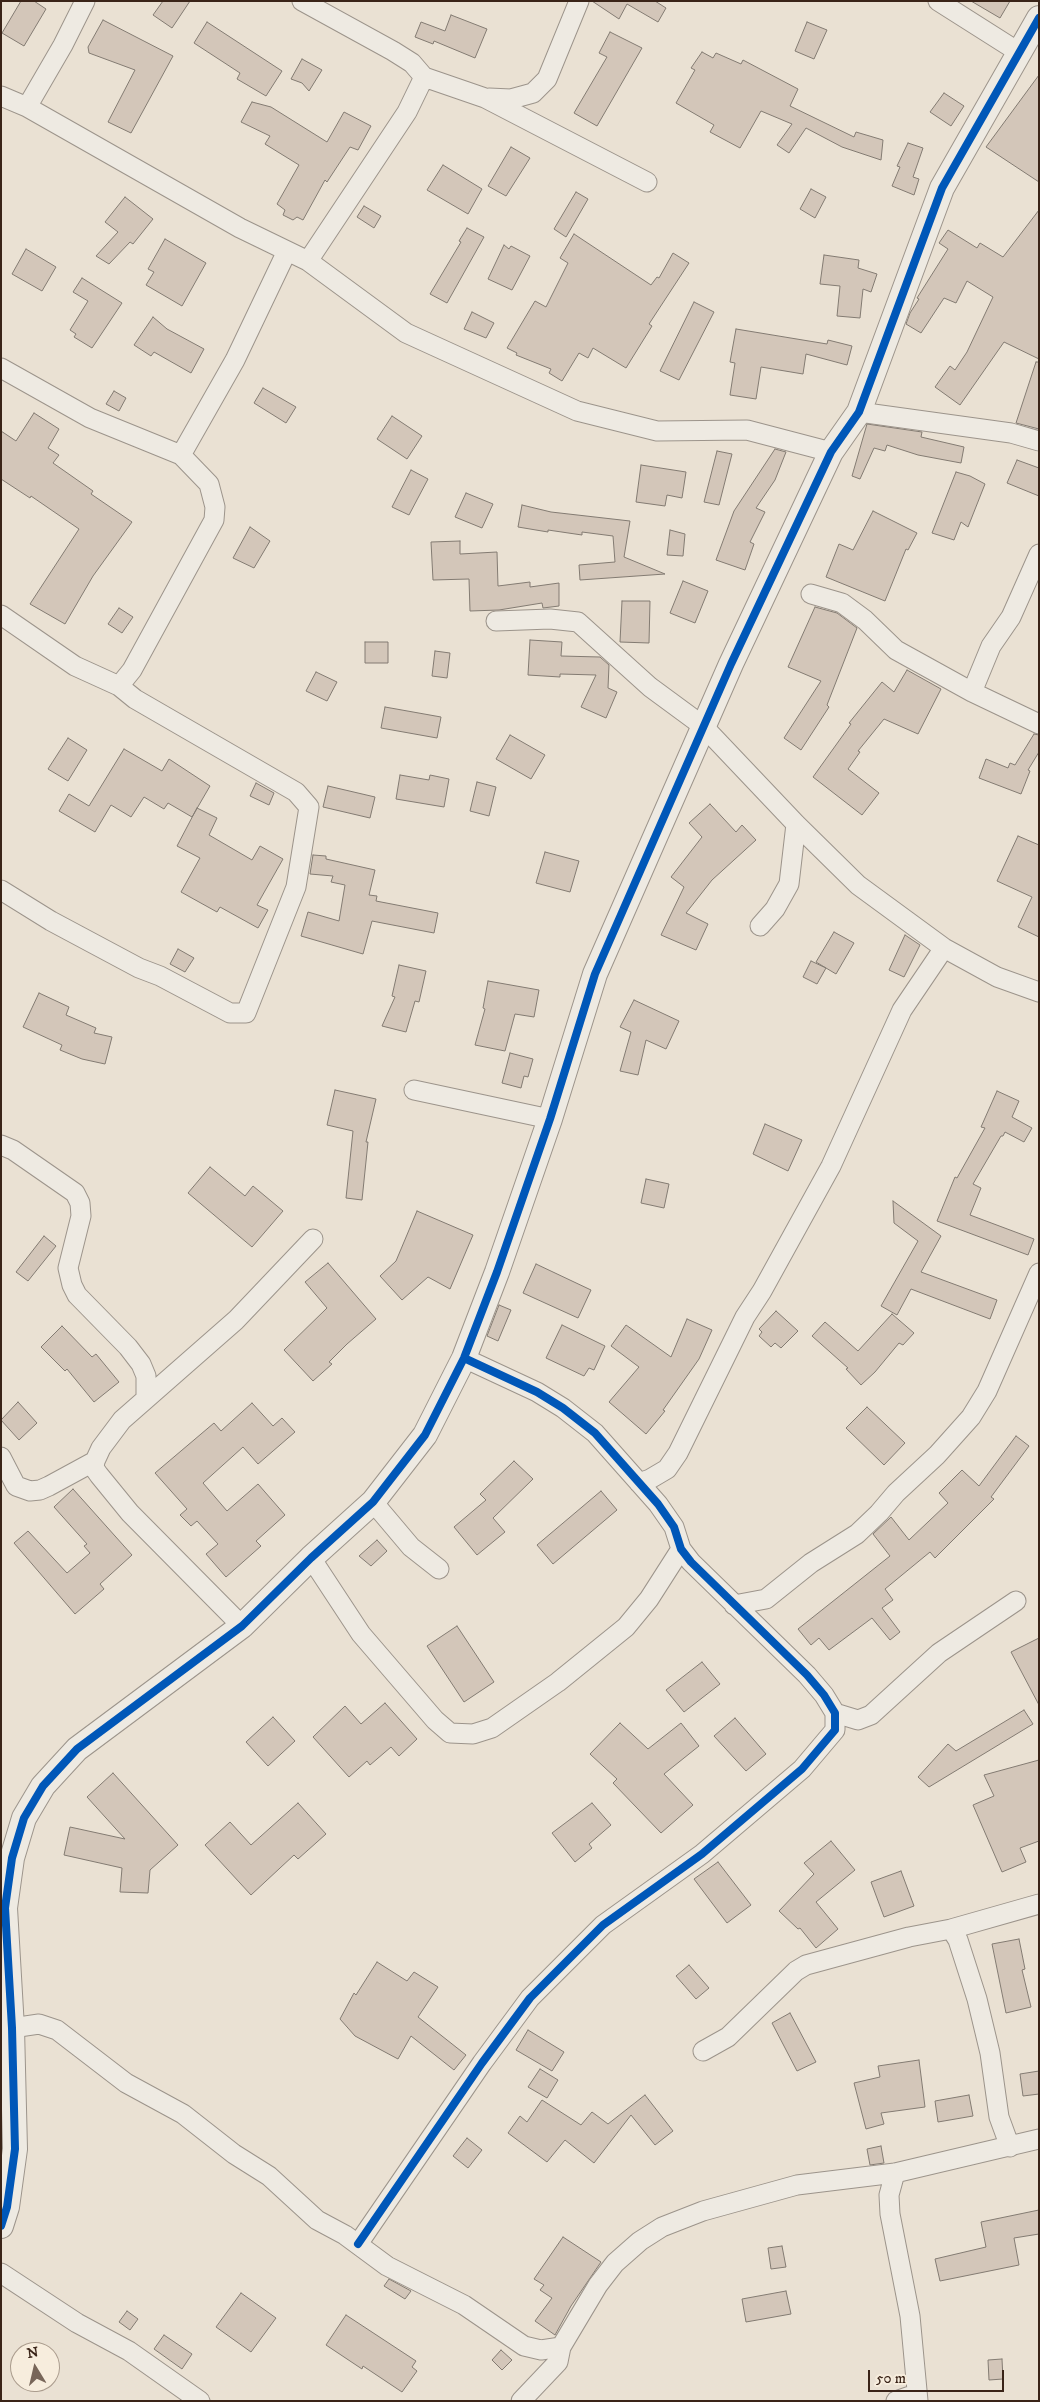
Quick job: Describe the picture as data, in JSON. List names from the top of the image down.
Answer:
{
  "scale_bar": "50 m",
  "north": "top"
}
